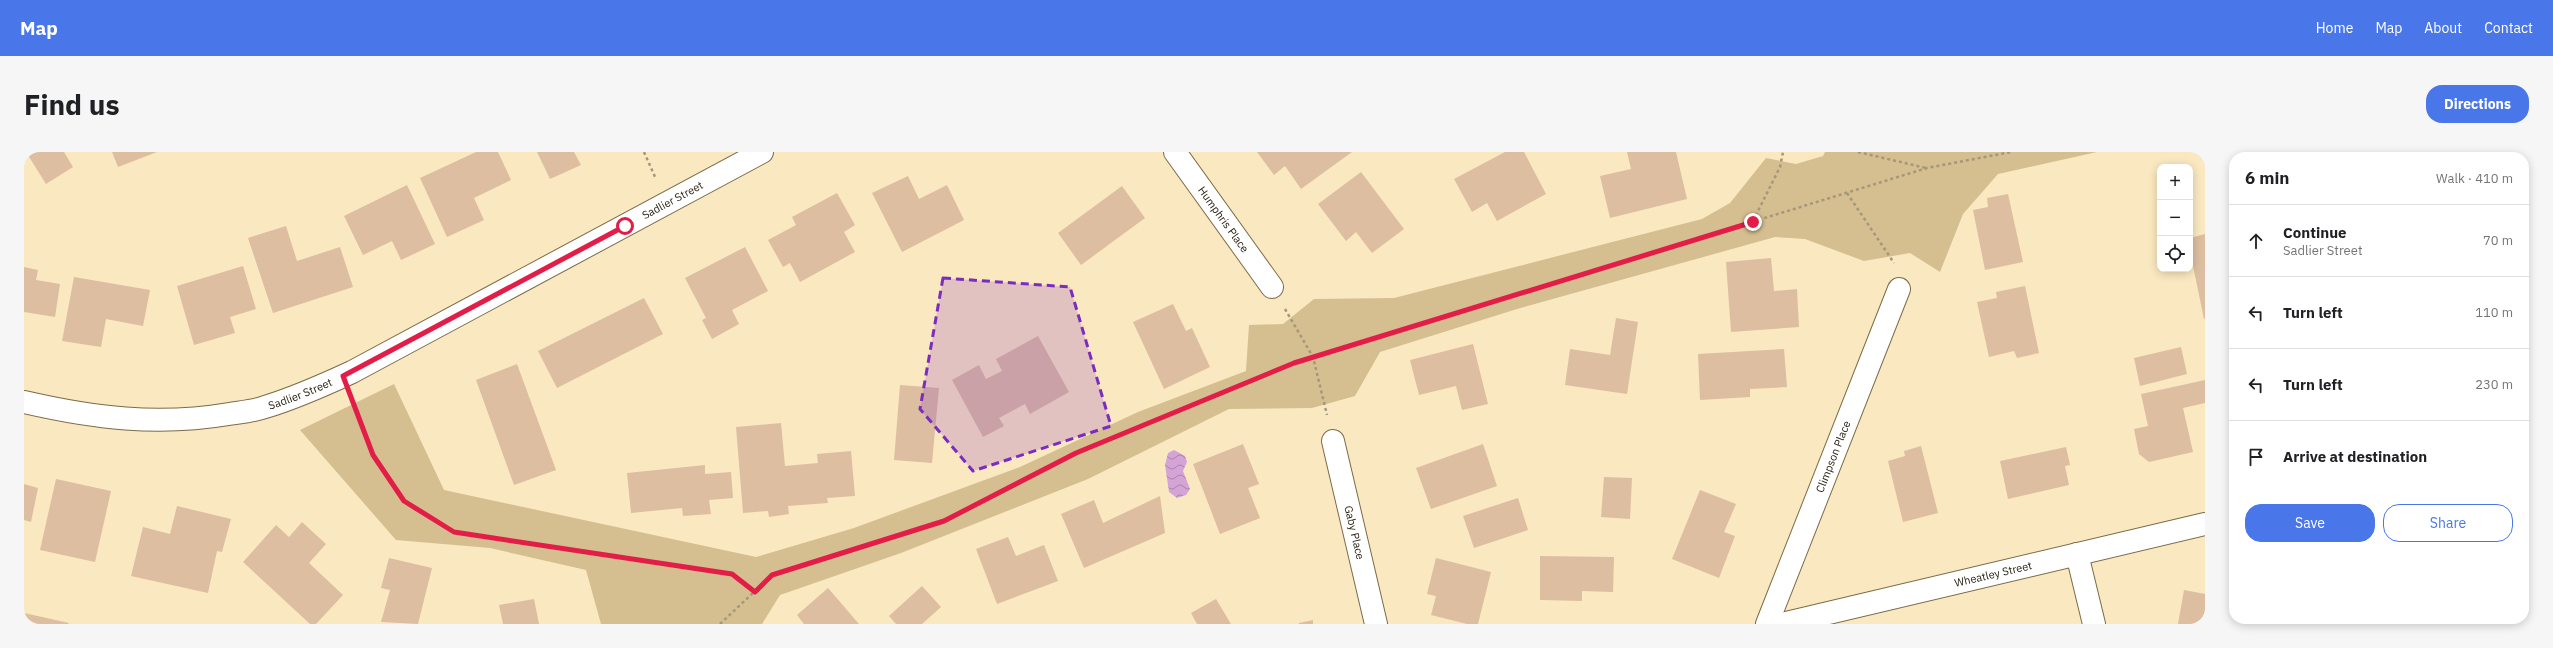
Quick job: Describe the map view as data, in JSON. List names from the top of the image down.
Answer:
{
  "streets": {
    "street": [
      "Sadlier Street",
      "Humphris Place",
      "Climpson Place",
      "Gaby Place",
      "Wheatley Street"
    ]
  },
  "page": {
    "header": "Map",
    "nav": [
      "Home",
      "Map",
      "About",
      "Contact"
    ],
    "buttons": [
      "Directions",
      ["Save", "Share"]
    ],
    "title": "Find us",
    "heading": ["6 min", "Walk · 410 m"],
    "map_buttons": ["+", "−"],
    "list": [
      ["Continue", "Sadlier Street", "70 m"],
      ["Turn left", "110 m"],
      ["Turn left", "230 m"],
      "Arrive at destination"
    ]
  }
}
